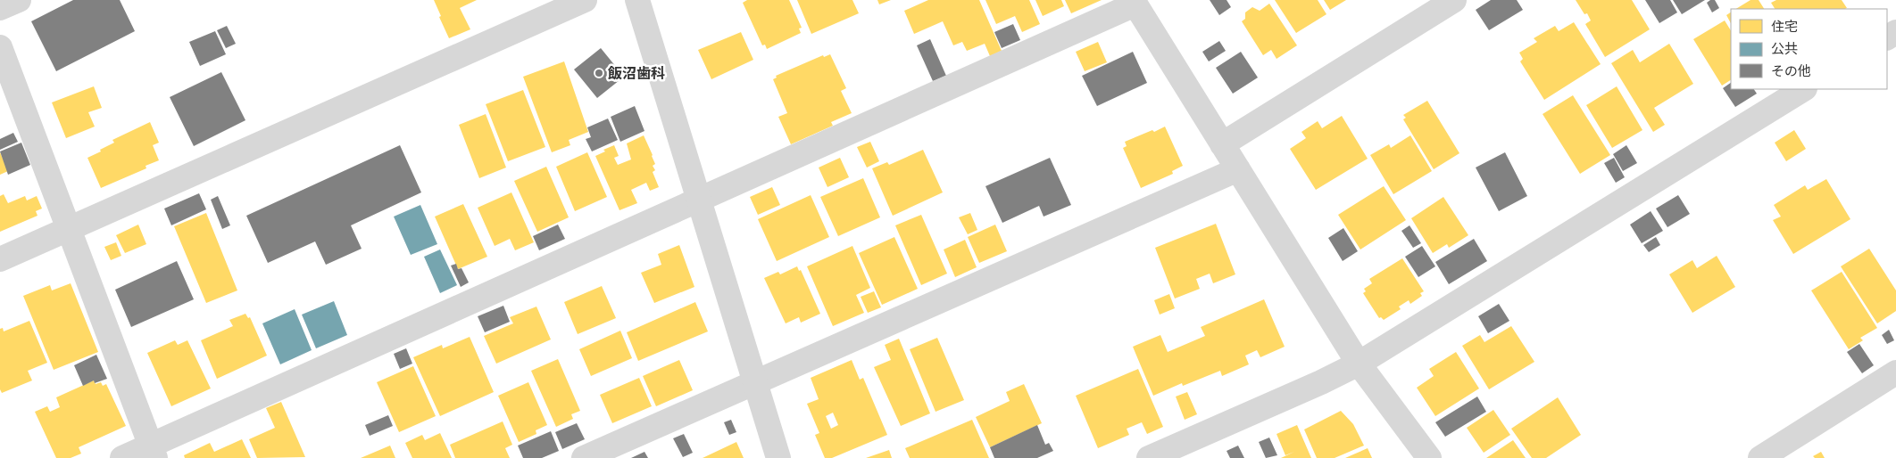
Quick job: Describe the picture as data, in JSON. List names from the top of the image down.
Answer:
{
  "places": ["飯沼歯科"],
  "legend": ["住宅", "公共", "その他"]
}
